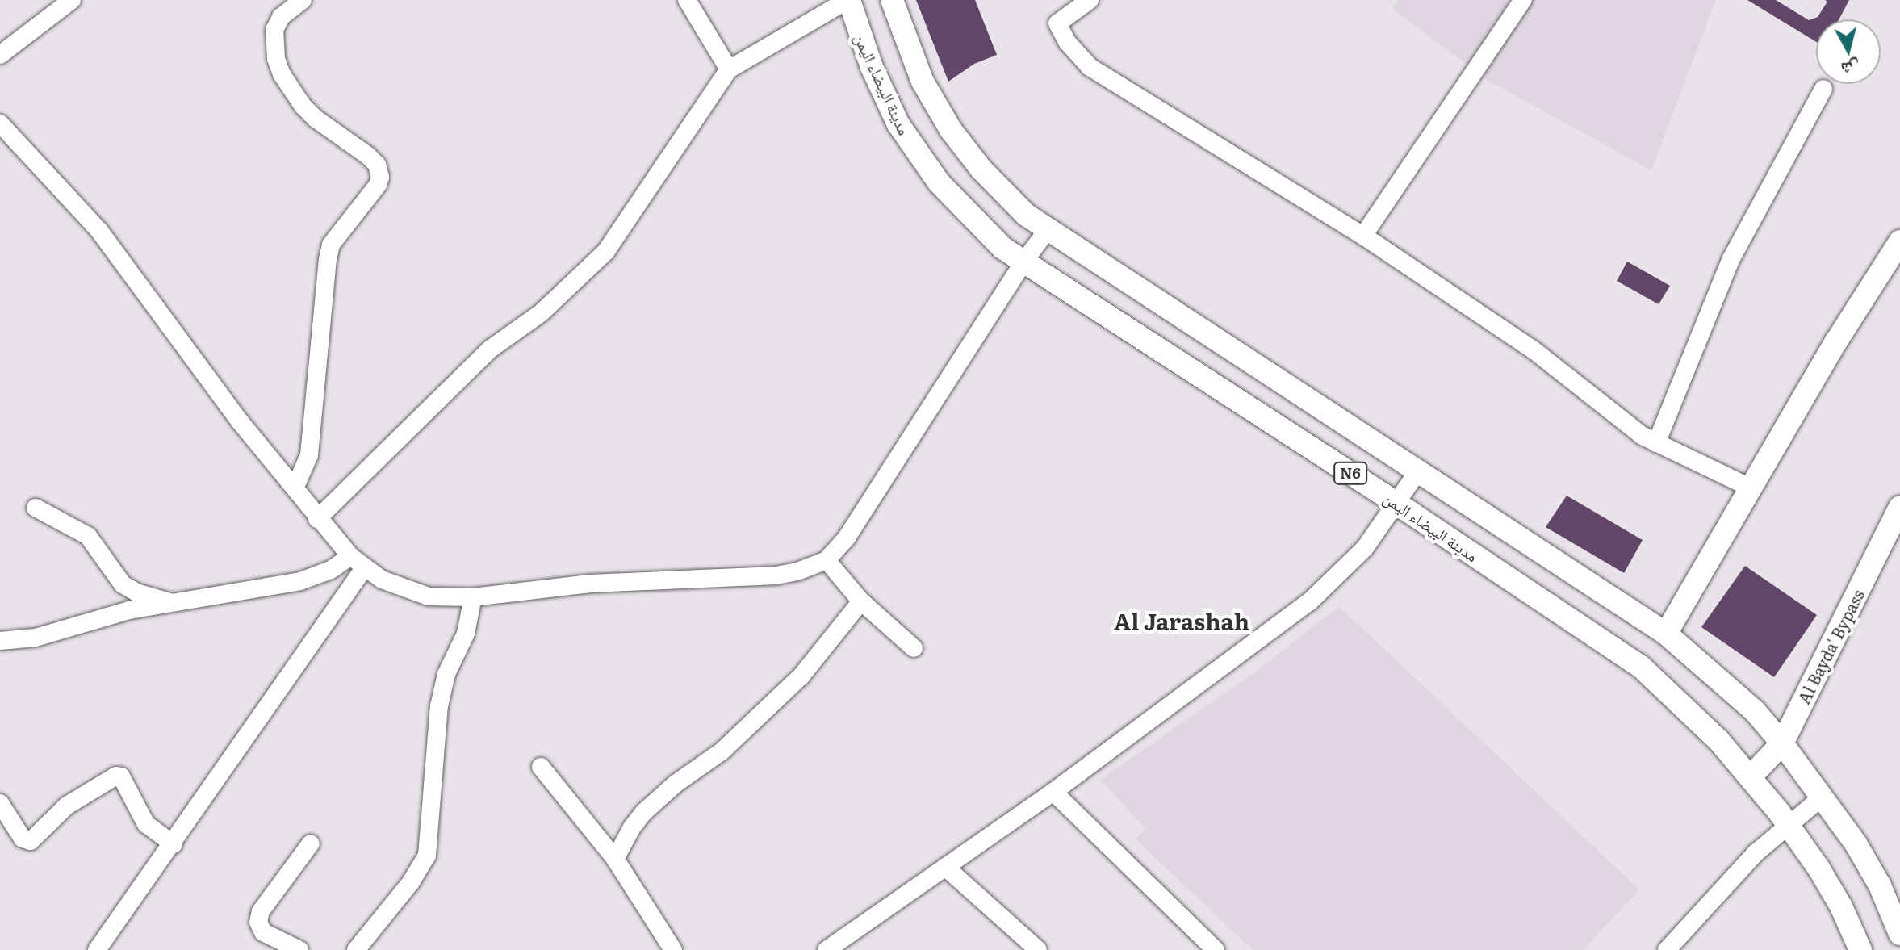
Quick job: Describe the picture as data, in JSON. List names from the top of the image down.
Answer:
{
  "streets": {
    "main road": ["مدينة البيضاء اليمن", "N6", "Al Bayda' Bypass"]
  },
  "crossings": [
    ["مدينة البيضاء اليمن", "Al Bayda' Bypass"],
    ["N6", "Al Bayda' Bypass"]
  ],
  "districts": ["Al Jarashah"],
  "north": "bottom"
}
